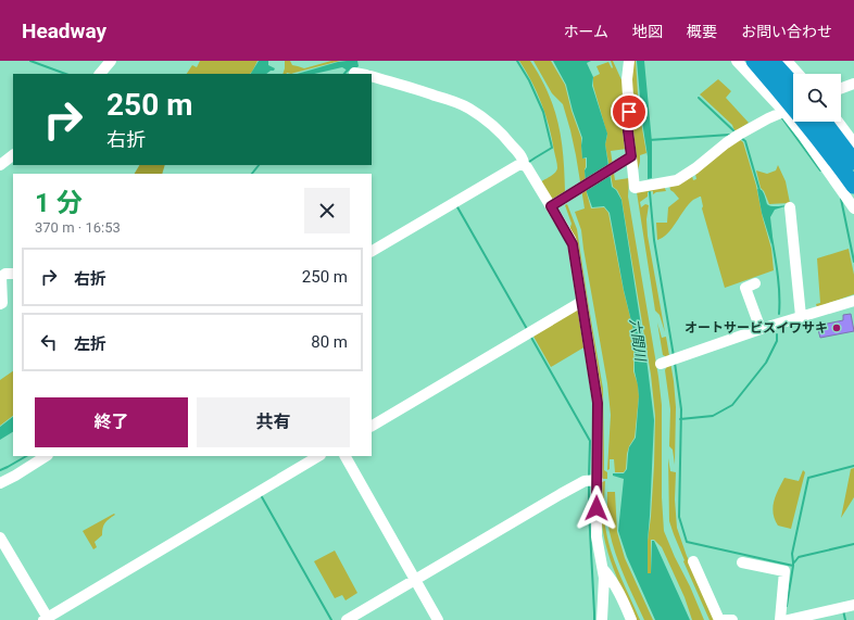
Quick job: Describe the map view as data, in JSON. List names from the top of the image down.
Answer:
{
  "water": ["六間川"],
  "places": ["オートサービスイワサキ"],
  "page": {
    "header": "Headway",
    "nav": [
      "ホーム",
      "地図",
      "概要",
      "お問い合わせ"
    ],
    "turn": ["250 m", "右折"],
    "heading": ["1 分", "370 m · 16:53"],
    "list": [
      {
        "name": "右折",
        "value": "250 m"
      },
      {
        "name": "左折",
        "value": "80 m"
      }
    ],
    "buttons": ["終了", "共有"]
  }
}
